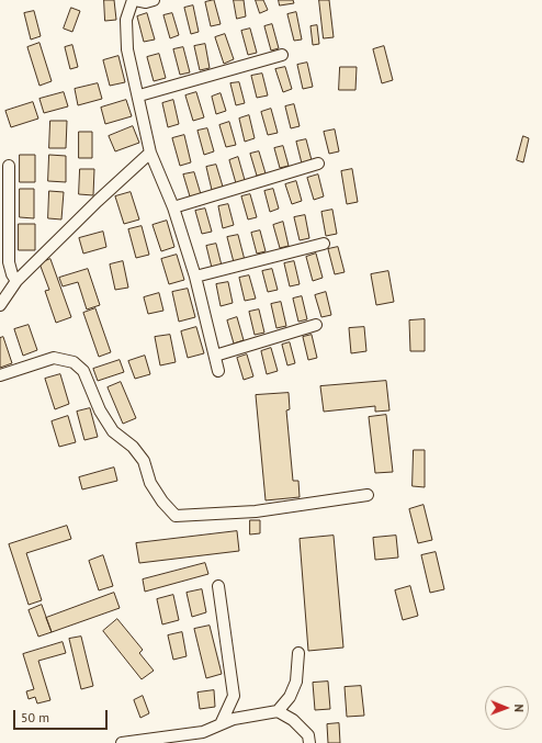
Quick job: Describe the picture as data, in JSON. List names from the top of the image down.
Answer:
{
  "scale_bar": "50 m",
  "north": "right"
}
